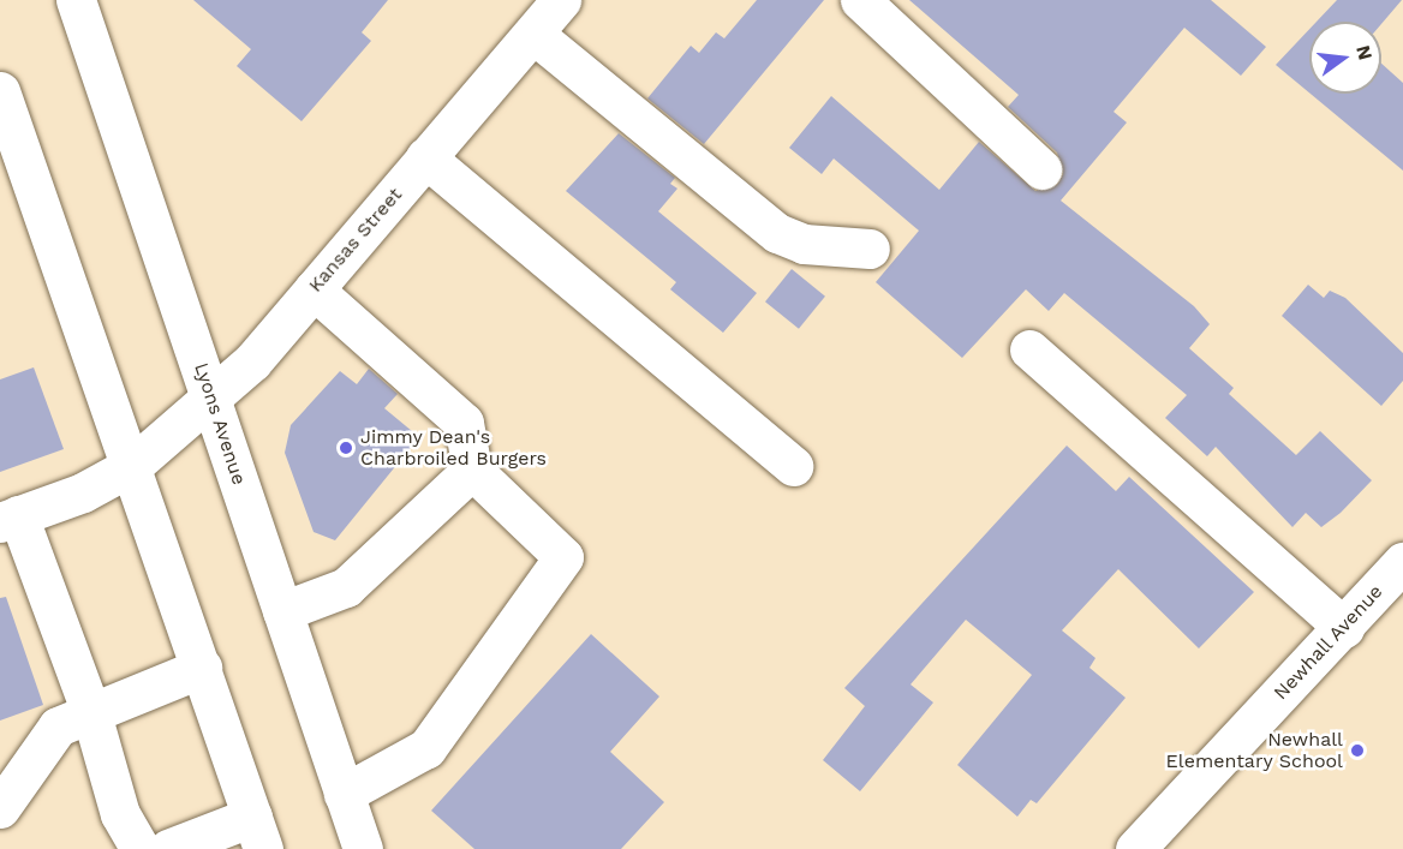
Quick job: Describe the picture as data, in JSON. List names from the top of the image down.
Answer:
{
  "streets": {
    "main road": ["Kansas Street", "Lyons Avenue", "Newhall Avenue"]
  },
  "crossings": [
    ["Kansas Street", "Lyons Avenue"]
  ],
  "places": ["Jimmy Dean's Charbroiled Burgers", "Newhall Elementary School"],
  "north": "right"
}
